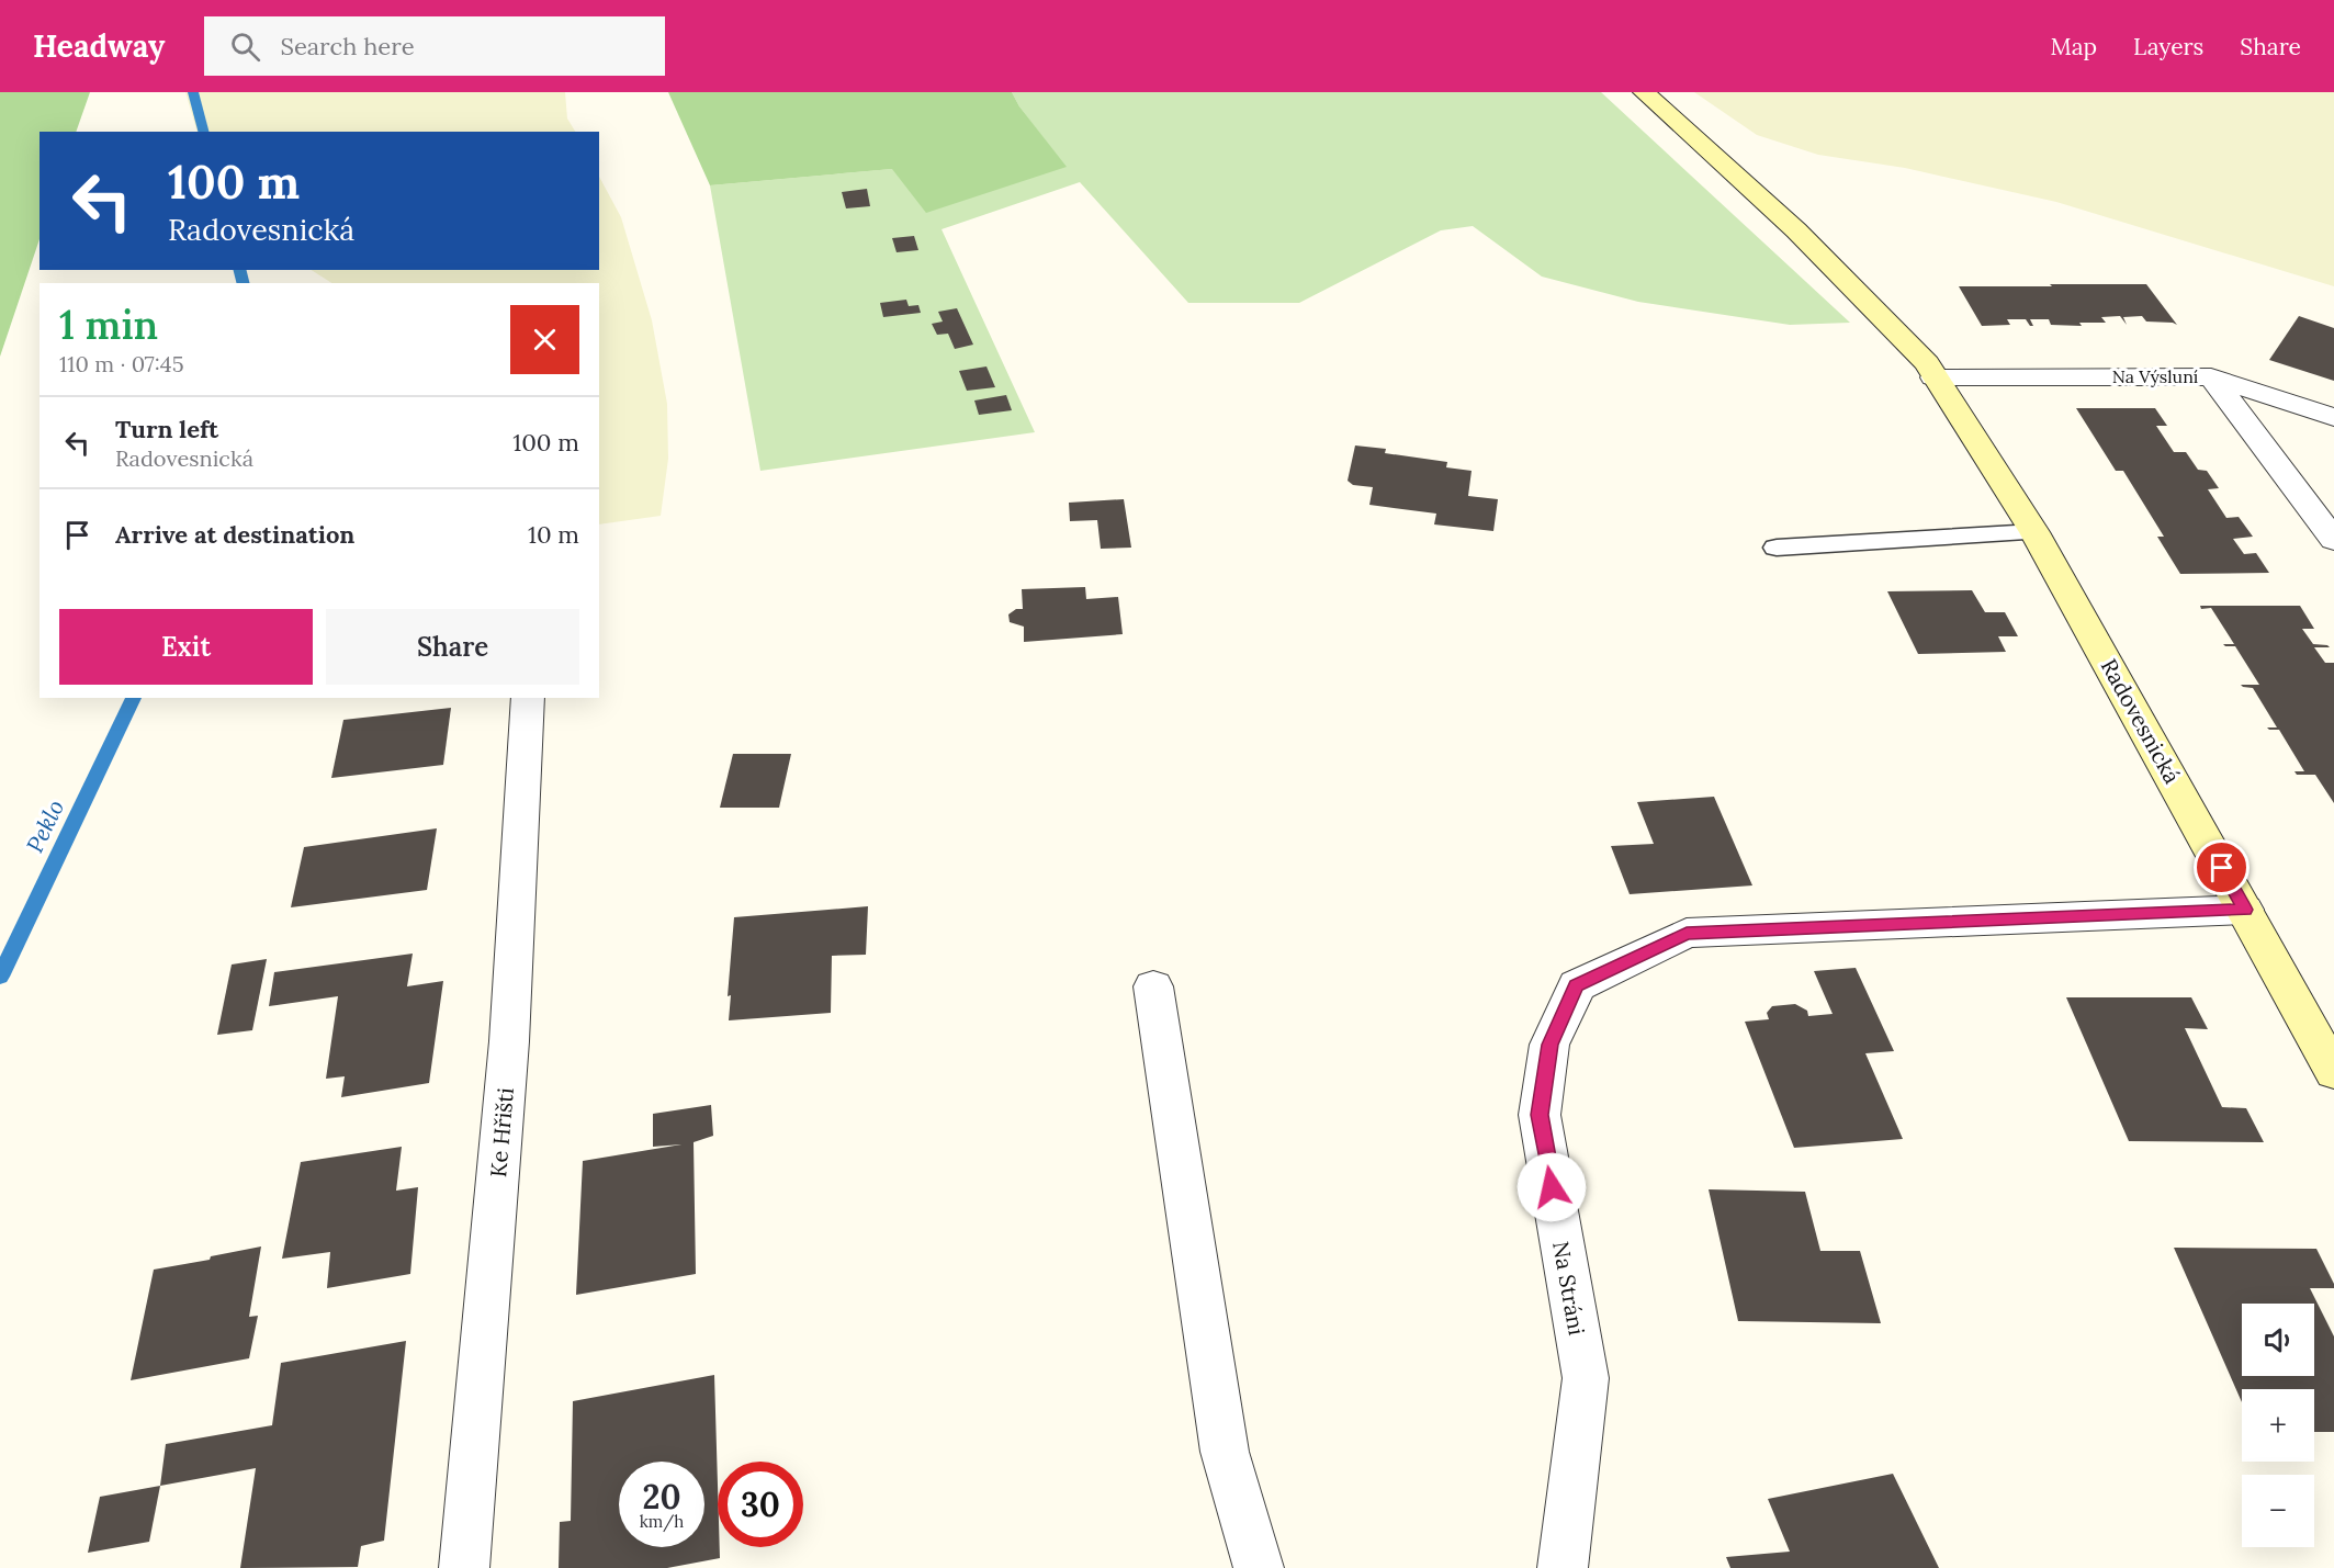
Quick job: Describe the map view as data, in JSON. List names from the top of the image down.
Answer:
{
  "streets": {
    "street": [
      "Na Výsluní",
      "Radovesnická",
      "Ke Hřišti",
      "Na Stráni"
    ]
  },
  "crossings": [
    ["Na Výsluní", "Radovesnická"],
    ["Radovesnická", "Na Stráni"]
  ],
  "water": ["Peklo"],
  "page": {
    "header": "Headway",
    "search": "Search here",
    "nav": ["Map", "Layers", "Share"],
    "turn": ["100 m", "Radovesnická"],
    "heading": ["1 min", "110 m · 07:45"],
    "list": [
      {
        "name": "Turn left",
        "note": "Radovesnická",
        "value": "100 m"
      },
      {
        "name": "Arrive at destination",
        "value": "10 m"
      }
    ],
    "buttons": ["Exit", "Share"],
    "map_buttons": ["+", "−"],
    "speed": "20 km/h",
    "limit": "30"
  }
}
